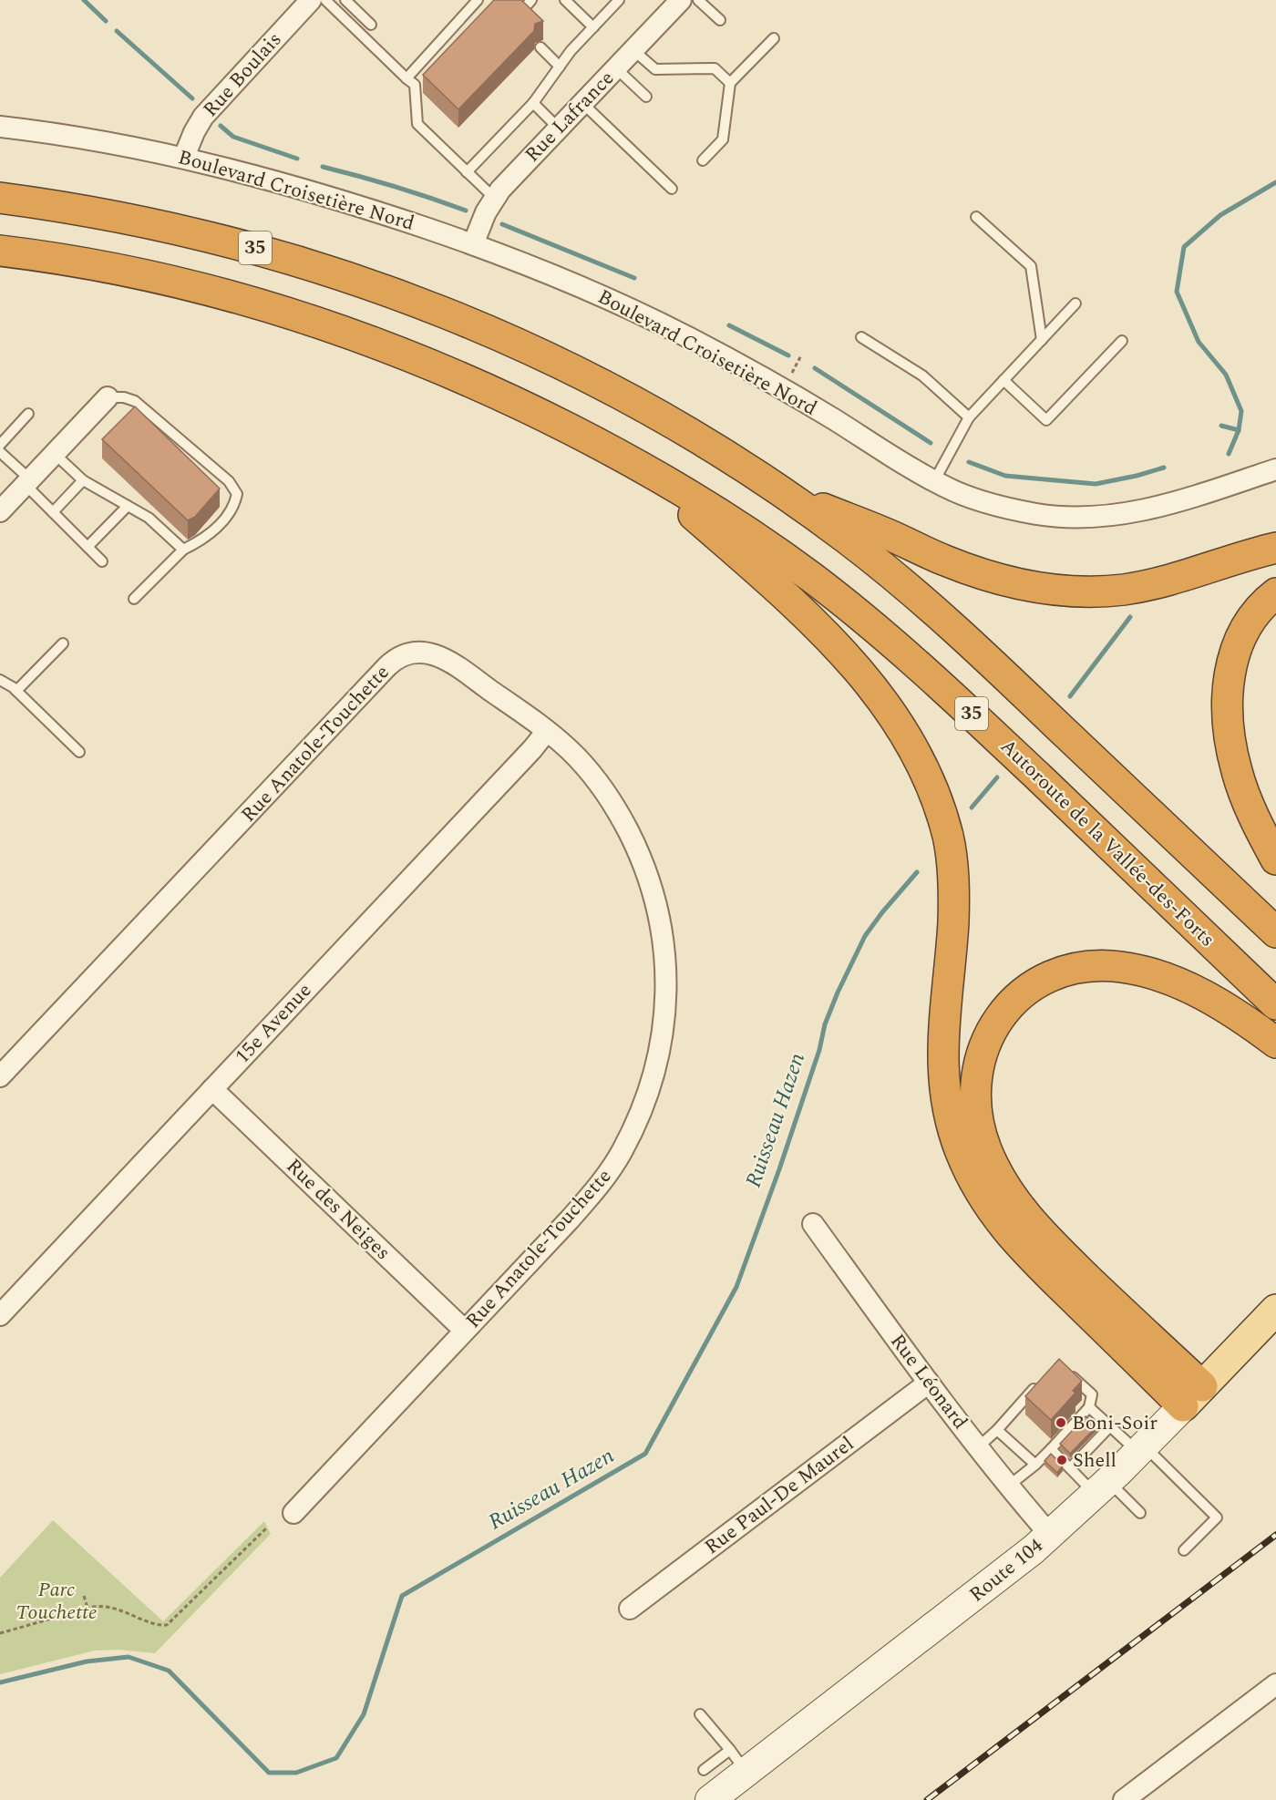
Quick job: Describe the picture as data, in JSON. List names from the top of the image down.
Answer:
{
  "streets": {
    "highway": ["35", "Autoroute de la Vallée-des-Forts"],
    "main road": ["Route 104"],
    "street": [
      "Rue Boulais",
      "Rue Lafrance",
      "Boulevard Croisetière Nord",
      "Rue Anatole-Touchette",
      "15e Avenue",
      "Rue des Neiges",
      "Rue Léonard",
      "Rue Paul-De Maurel"
    ]
  },
  "crossings": [
    ["Rue Boulais", "Boulevard Croisetière Nord"],
    ["Rue Lafrance", "Boulevard Croisetière Nord"],
    ["Rue Anatole-Touchette", "15e Avenue"],
    ["Rue Anatole-Touchette", "Rue des Neiges"],
    ["15e Avenue", "Rue des Neiges"],
    ["Rue Léonard", "Rue Paul-De Maurel"],
    ["Rue Léonard", "Route 104"]
  ],
  "water": ["Ruisseau Hazen"],
  "parks": ["Parc Touchette"],
  "places": ["Boni-Soir", "Shell"]
}
